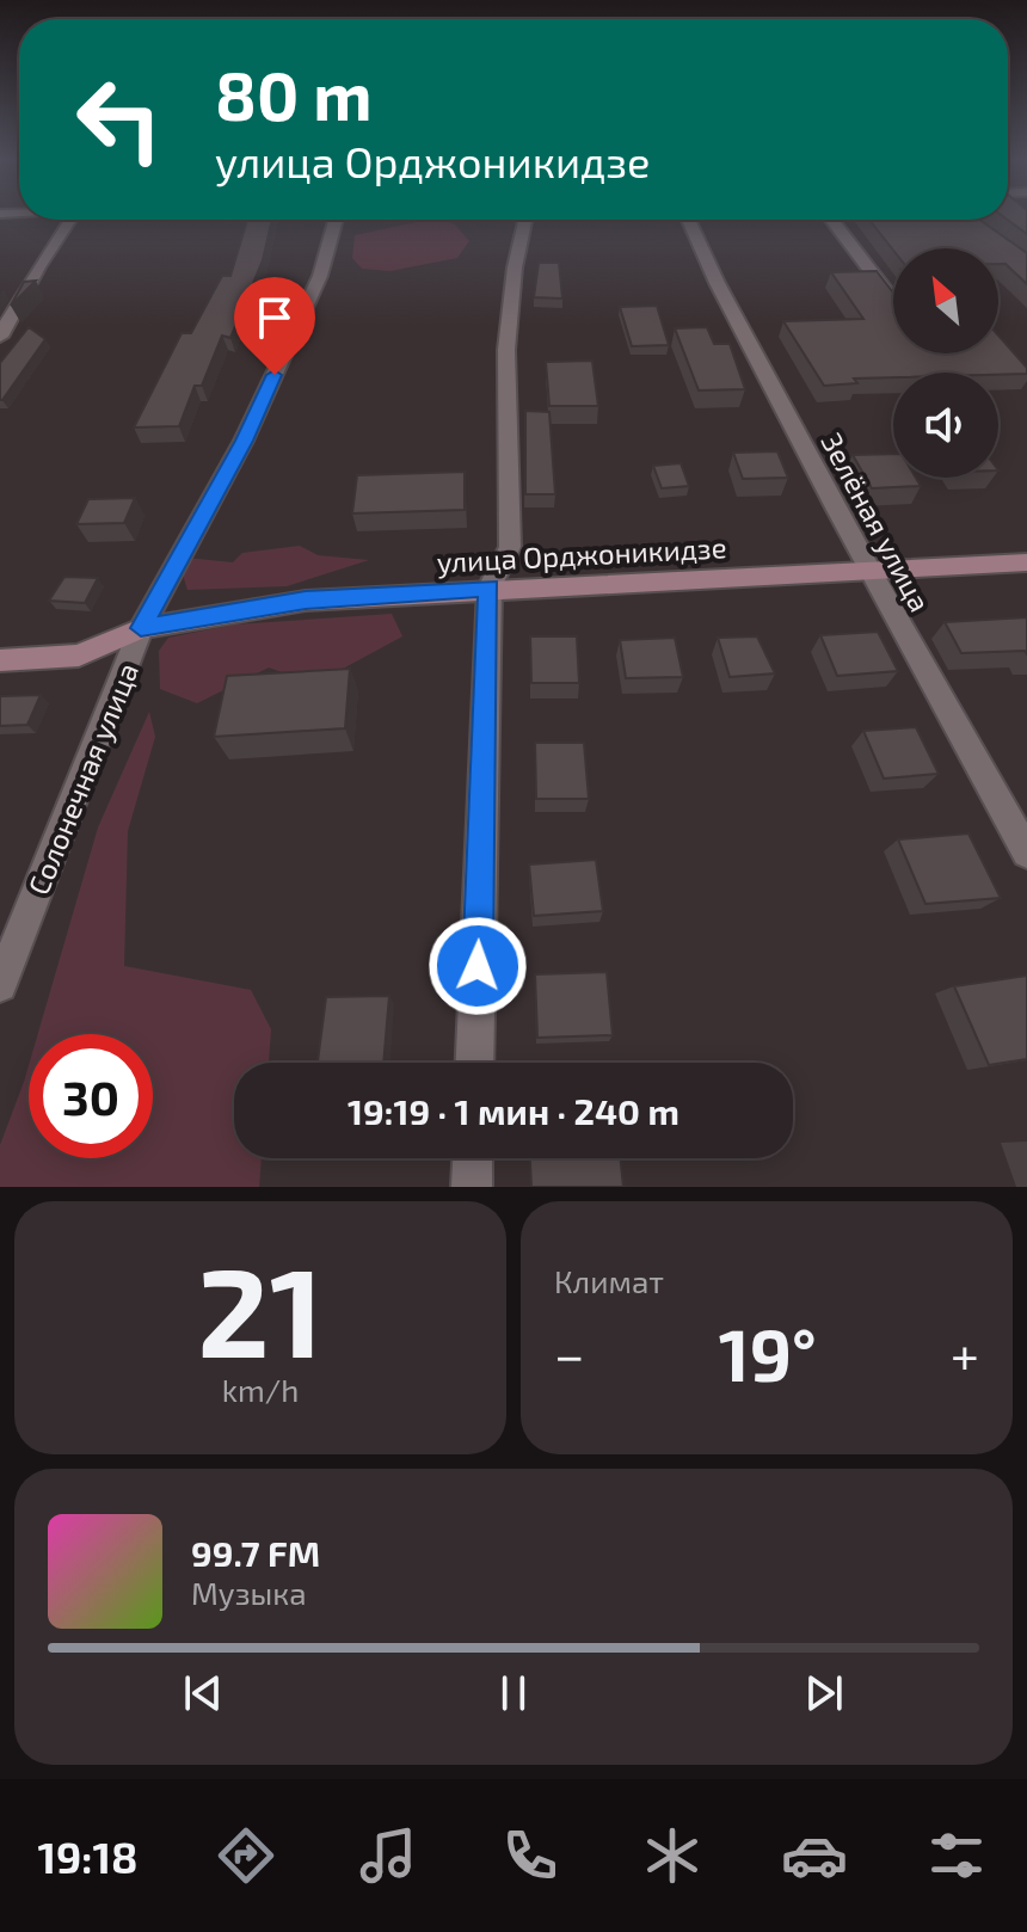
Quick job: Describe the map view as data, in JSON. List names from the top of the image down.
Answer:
{
  "streets": {
    "street": ["Зелёная улица", "улица Орджоникидзе", "Солонечная улица"]
  },
  "crossings": [
    ["Зелёная улица", "улица Орджоникидзе"],
    ["улица Орджоникидзе", "Солонечная улица"]
  ],
  "north": "top left",
  "page": {
    "turn": ["80 m", "улица Орджоникидзе"],
    "limit": "30",
    "trip": "19:19 · 1 мин · 240 m",
    "tile": [
      ["21", "km/h"],
      "Климат"
    ],
    "heat": ["−", "19°", "+"],
    "song": ["99.7 FM", "Музыка"],
    "tabs": "19:18"
  }
}
